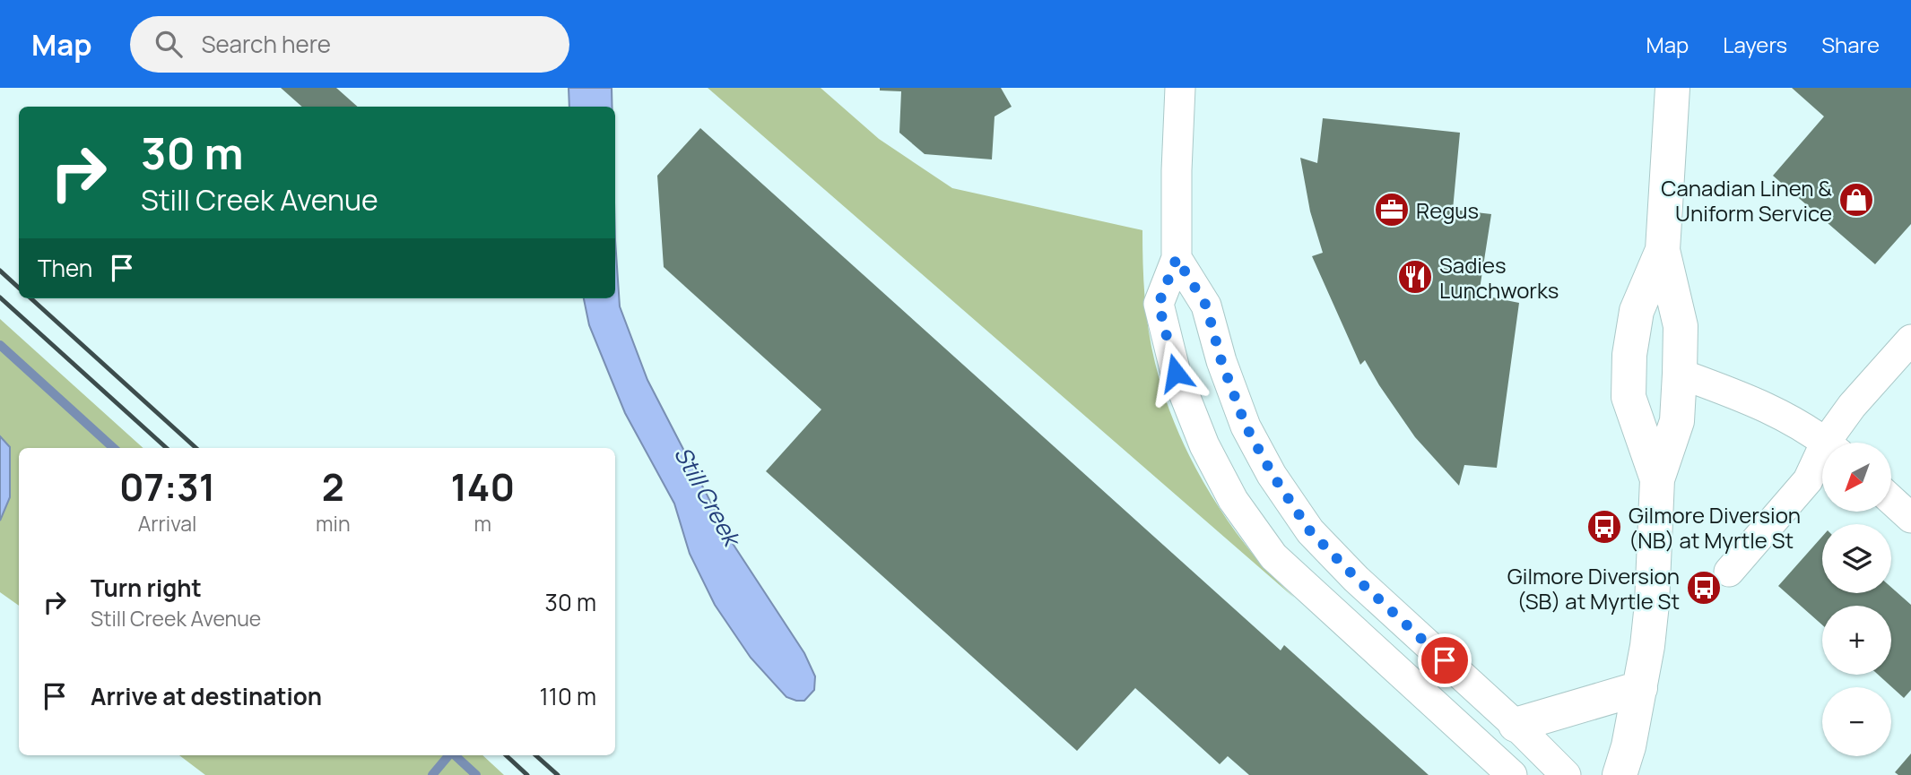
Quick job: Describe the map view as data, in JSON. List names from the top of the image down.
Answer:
{
  "water": ["Still Creek"],
  "places": {
    "shop": ["Canadian Linen & Uniform Service"],
    "office": ["Regus"],
    "restaurant": ["Sadies Lunchworks"],
    "bus stop": ["Gilmore Diversion (NB) at Myrtle St", "Gilmore Diversion (SB) at Myrtle St"]
  },
  "north": "bottom left",
  "page": {
    "header": "Map",
    "search": "Search here",
    "nav": ["Map", "Layers", "Share"],
    "turn": ["30 m", "Still Creek Avenue"],
    "then": "Then",
    "map_buttons": ["+", "−"],
    "eta": [
      "07:31",
      "Arrival",
      "2",
      "min",
      "140",
      "m"
    ],
    "list": [
      {
        "name": "Turn right",
        "note": "Still Creek Avenue",
        "value": "30 m"
      },
      {
        "name": "Arrive at destination",
        "value": "110 m"
      }
    ]
  }
}
